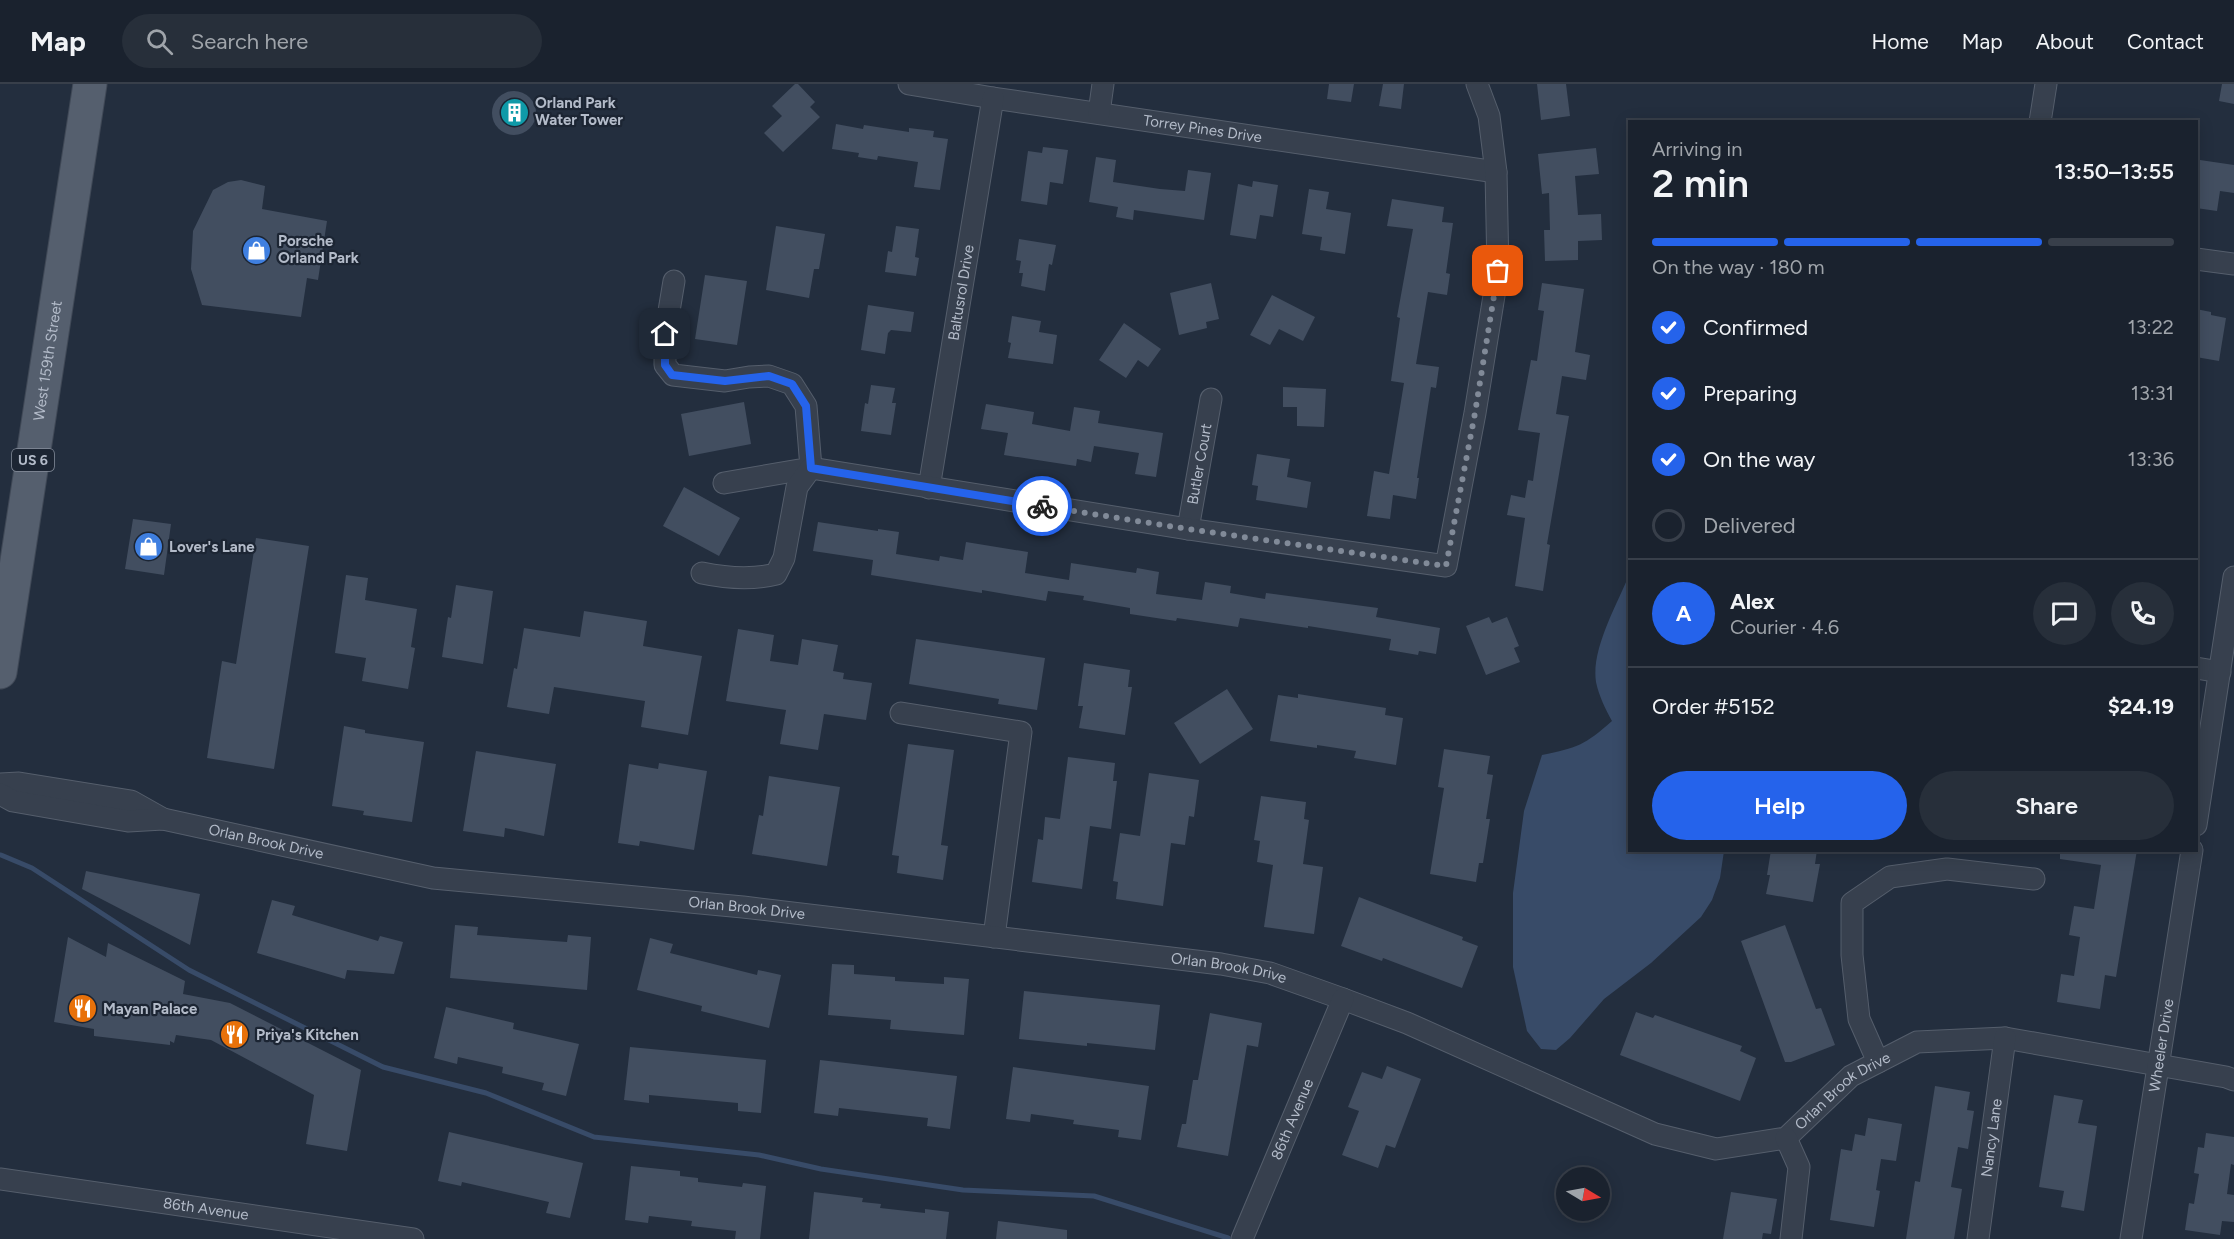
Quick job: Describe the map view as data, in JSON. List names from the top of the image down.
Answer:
{
  "streets": {
    "main road": ["West 159th Street", "US 6"],
    "street": [
      "Torrey Pines Drive",
      "Baltusrol Drive",
      "Butler Court",
      "Orlan Brook Drive",
      "Wheeler Drive",
      "86th Avenue",
      "Nancy Lane"
    ]
  },
  "crossings": [
    ["Torrey Pines Drive", "Baltusrol Drive"],
    ["Orlan Brook Drive", "Wheeler Drive"],
    ["Orlan Brook Drive", "86th Avenue"],
    ["Orlan Brook Drive", "Nancy Lane"]
  ],
  "places": {
    "building": ["Orland Park Water Tower"],
    "shop": ["Porsche Orland Park", "Lover's Lane"],
    "restaurant": ["Mayan Palace", "Priya's Kitchen"]
  },
  "north": "right",
  "page": {
    "header": "Map",
    "search": "Search here",
    "nav": [
      "Home",
      "Map",
      "About",
      "Contact"
    ],
    "heading": ["2 min", "Arriving in", "13:50–13:55"],
    "panel": [
      "Alex",
      "Courier · 4.6",
      "Order #5152",
      "$24.19"
    ],
    "bar": "On the way · 180 m",
    "list": [
      ["Confirmed", "13:22"],
      ["Preparing", "13:31"],
      ["On the way", "13:36"],
      "Delivered"
    ],
    "round": "A",
    "buttons": ["Help", "Share"]
  }
}
